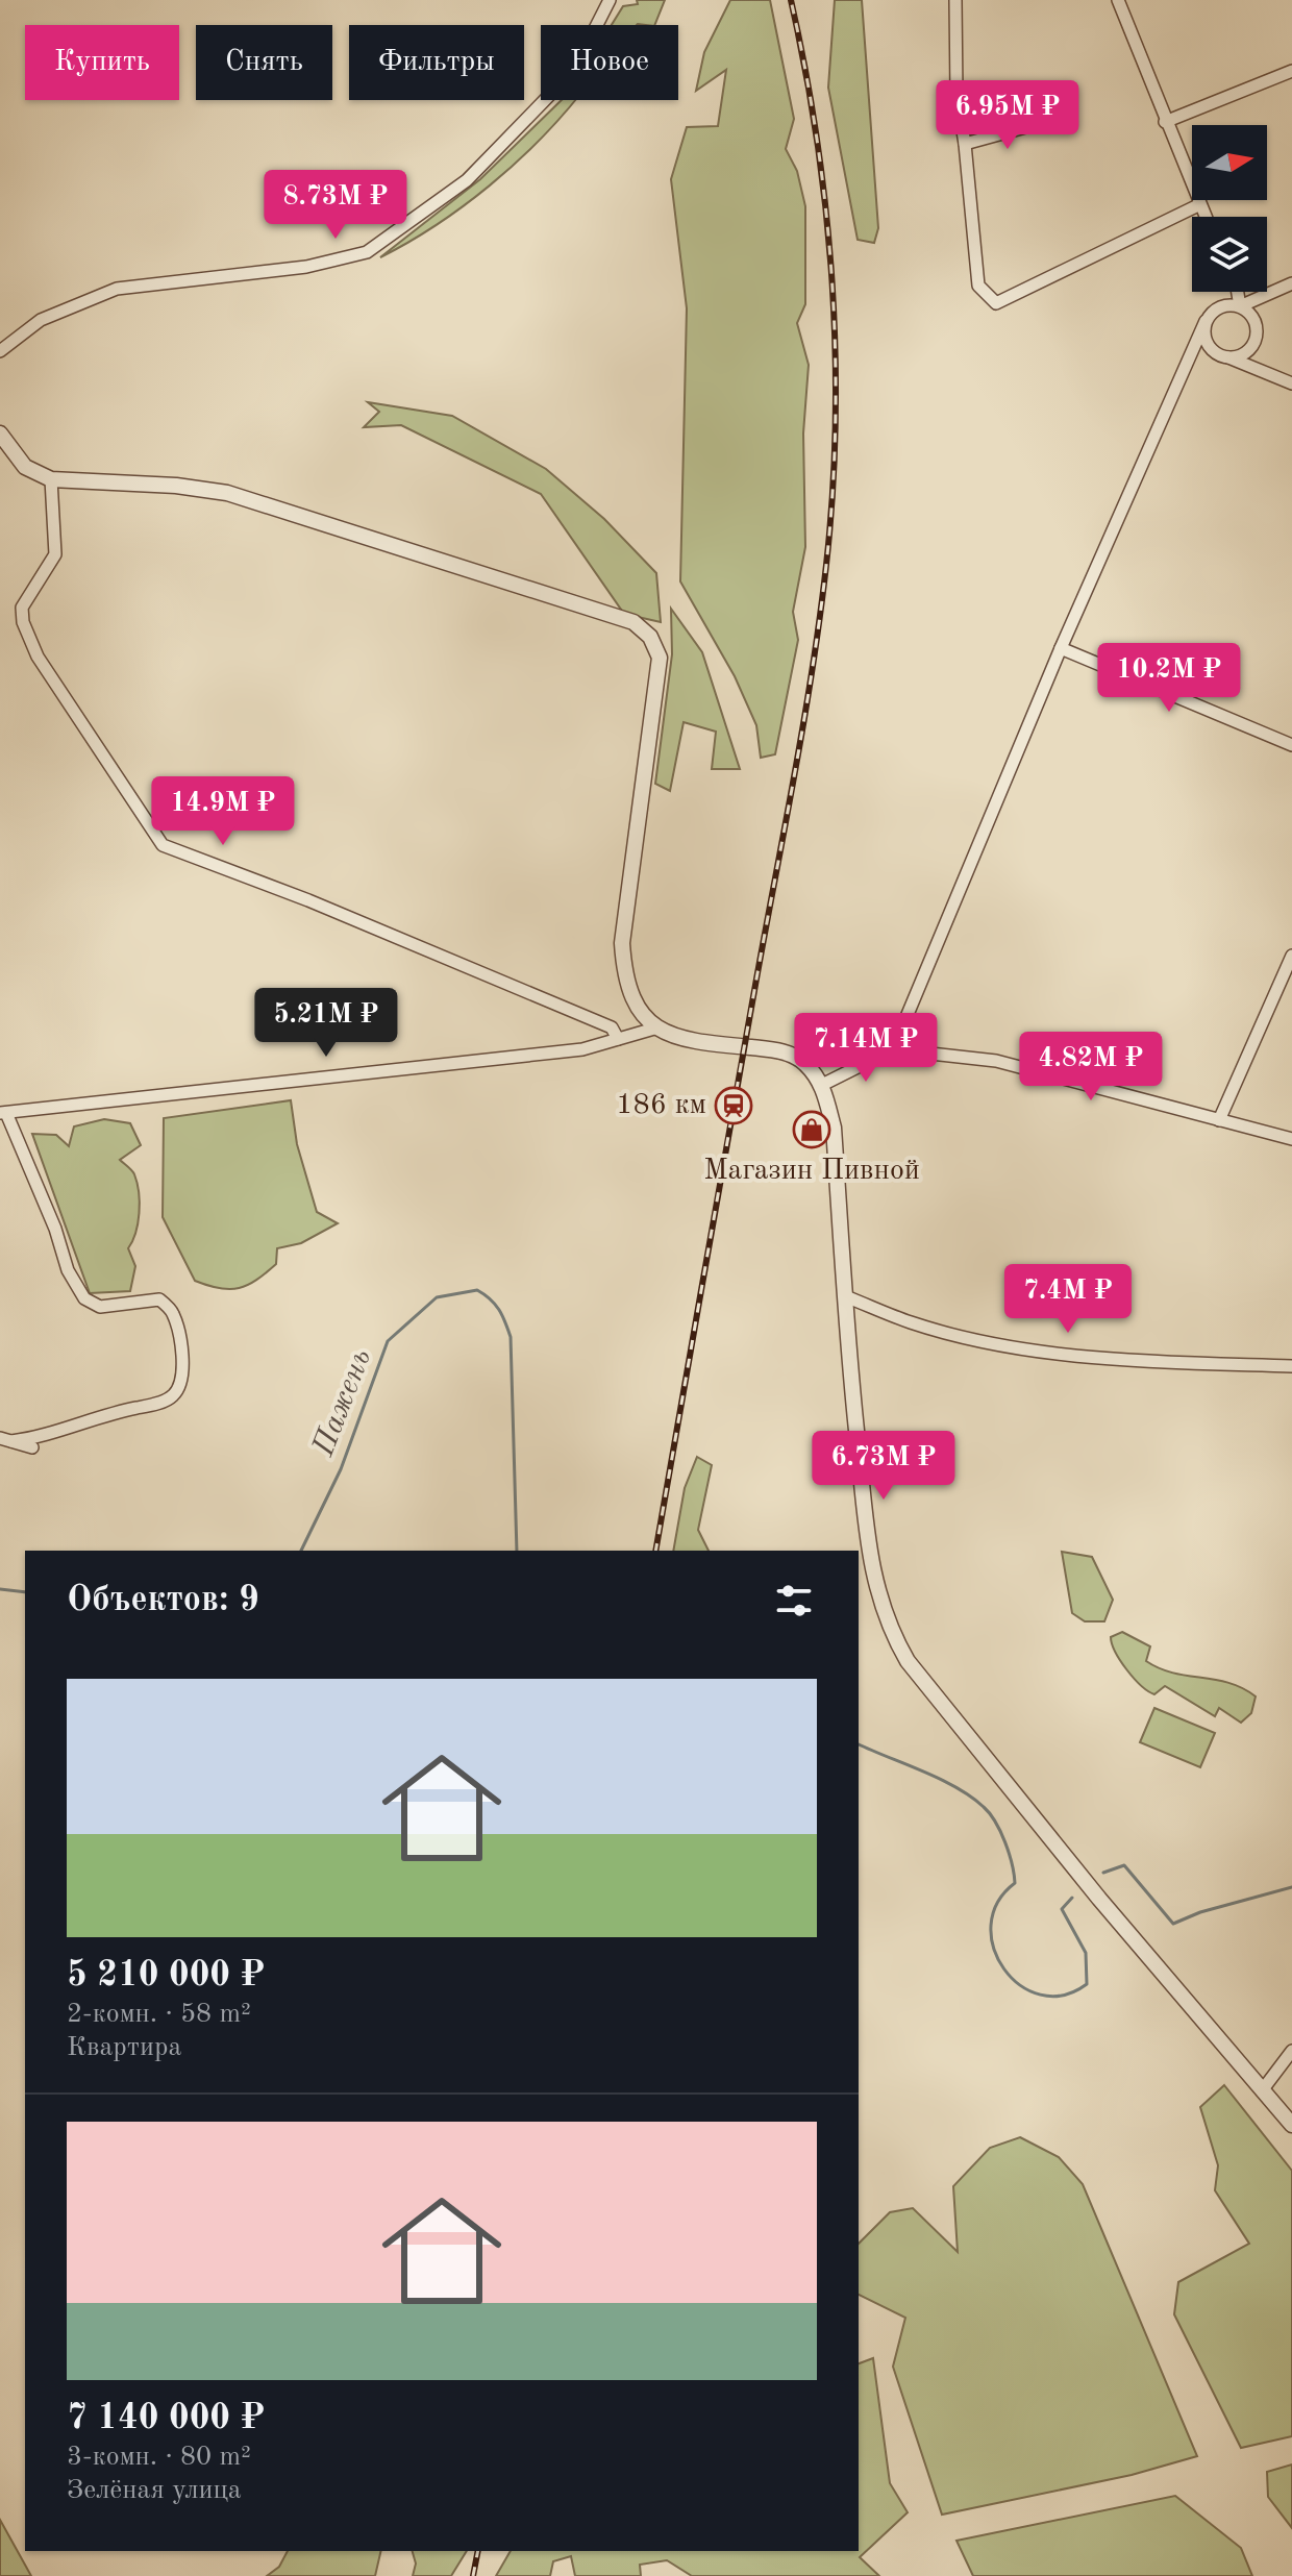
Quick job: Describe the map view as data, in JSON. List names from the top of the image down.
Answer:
{
  "water": ["Пажень"],
  "places": {
    "station": ["186 км"],
    "shop": ["Магазин Пивной"]
  },
  "north": "right",
  "page": {
    "chip": [
      "Купить",
      "Снять",
      "Фильтры",
      "Новое"
    ],
    "price": [
      "6.95M ₽",
      "8.73M ₽",
      "10.2M ₽",
      "14.9M ₽",
      "5.21M ₽",
      "7.14M ₽",
      "4.82M ₽",
      "7.4M ₽",
      "6.73M ₽"
    ],
    "heading": "Объектов: 9",
    "list": [
      {
        "name": "5 210 000 ₽",
        "note": "2-комн. · 58 m² · Квартира"
      },
      {
        "name": "7 140 000 ₽",
        "note": "3-комн. · 80 m² · Зелёная улица"
      }
    ]
  }
}
